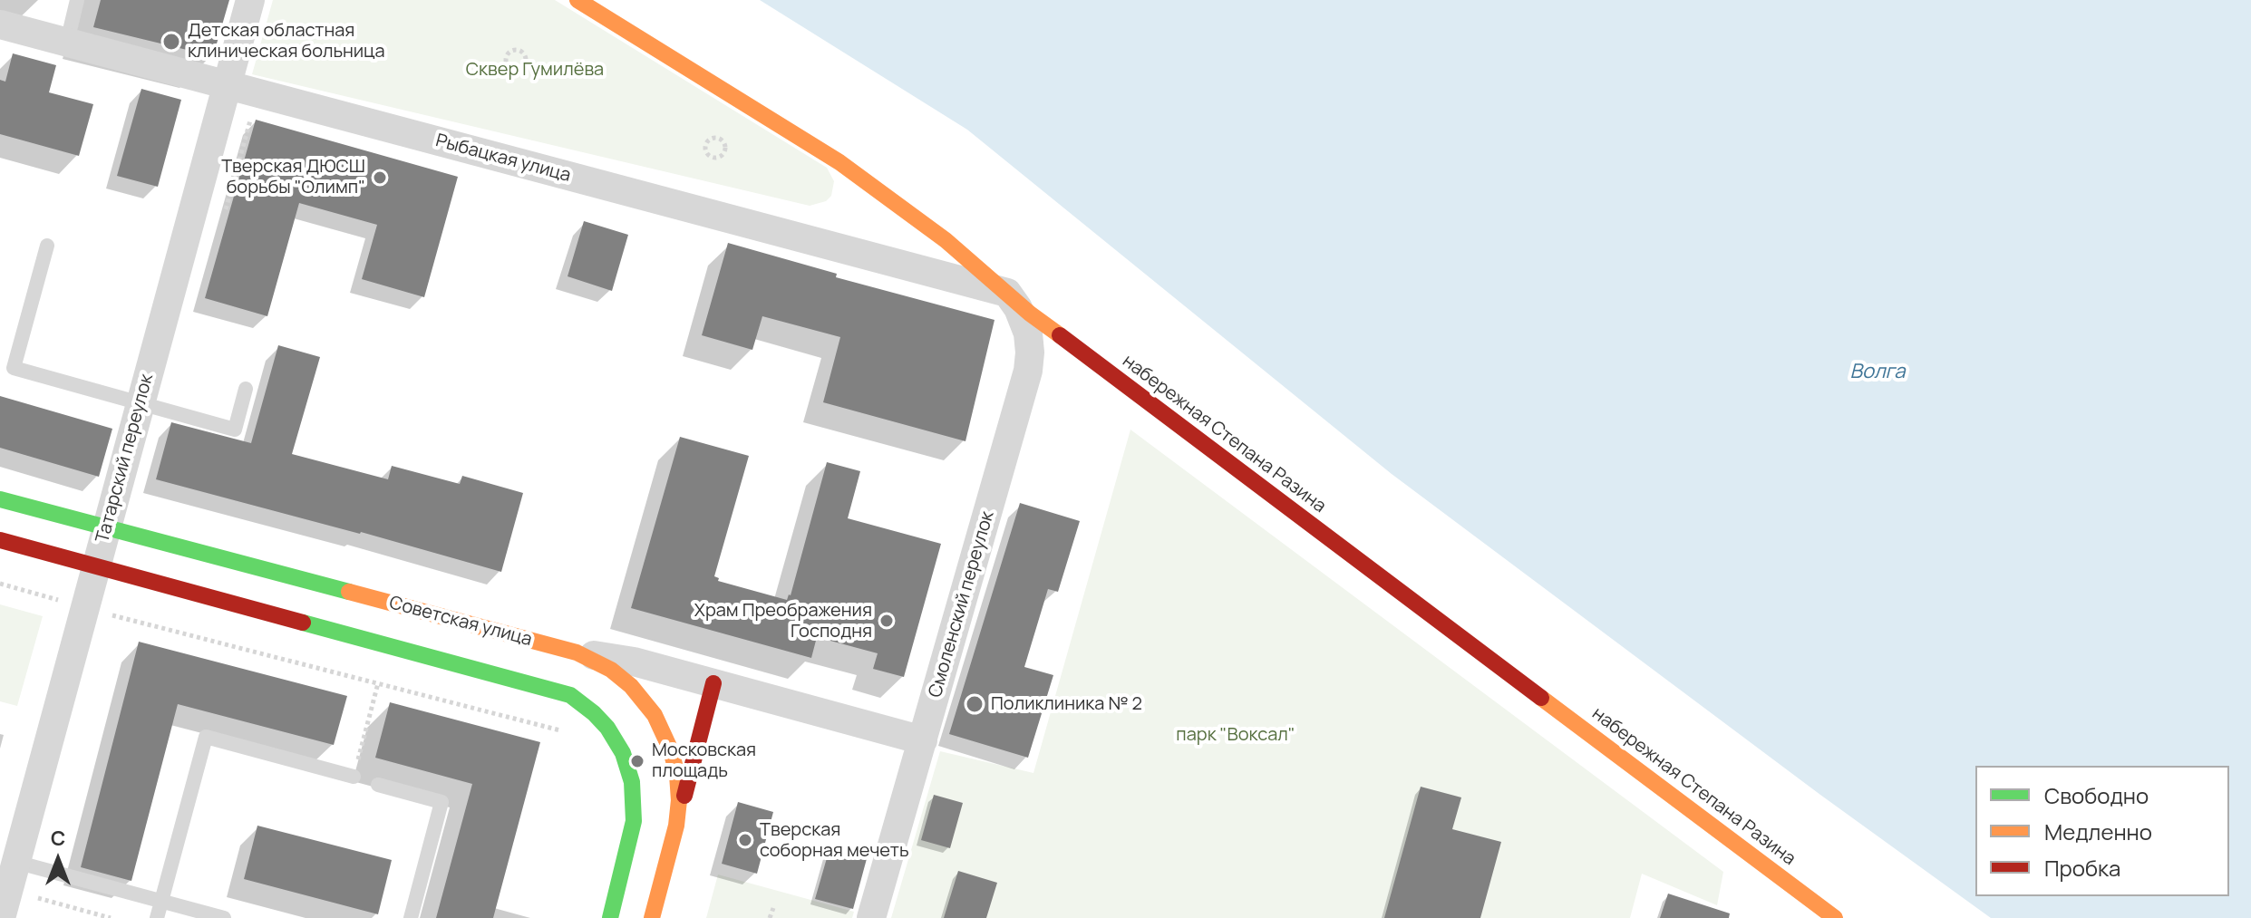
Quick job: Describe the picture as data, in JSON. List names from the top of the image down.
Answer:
{
  "streets": {
    "main road": ["набережная Степана Разина", "Советская улица"],
    "street": ["Рыбацкая улица", "Татарский переулок", "Смоленский переулок"]
  },
  "crossings": [
    ["Рыбацкая улица", "набережная Степана Разина"],
    ["Рыбацкая улица", "Татарский переулок"],
    ["Рыбацкая улица", "Смоленский переулок"],
    ["набережная Степана Разина", "Смоленский переулок"],
    ["Татарский переулок", "Советская улица"],
    ["Смоленский переулок", "Советская улица"]
  ],
  "water": ["Волга"],
  "parks": ["Сквер Гумилёва", "парк \"Воксал\""],
  "places": [
    "Детская областная клиническая больница",
    "Тверская ДЮСШ борьбы \"Олимп\"",
    "Храм Преображения Господня",
    "Поликлиника № 2",
    "Московская площадь",
    "Тверская соборная мечеть"
  ],
  "legend": ["Свободно", "Медленно", "Пробка"],
  "north": "top"
}
